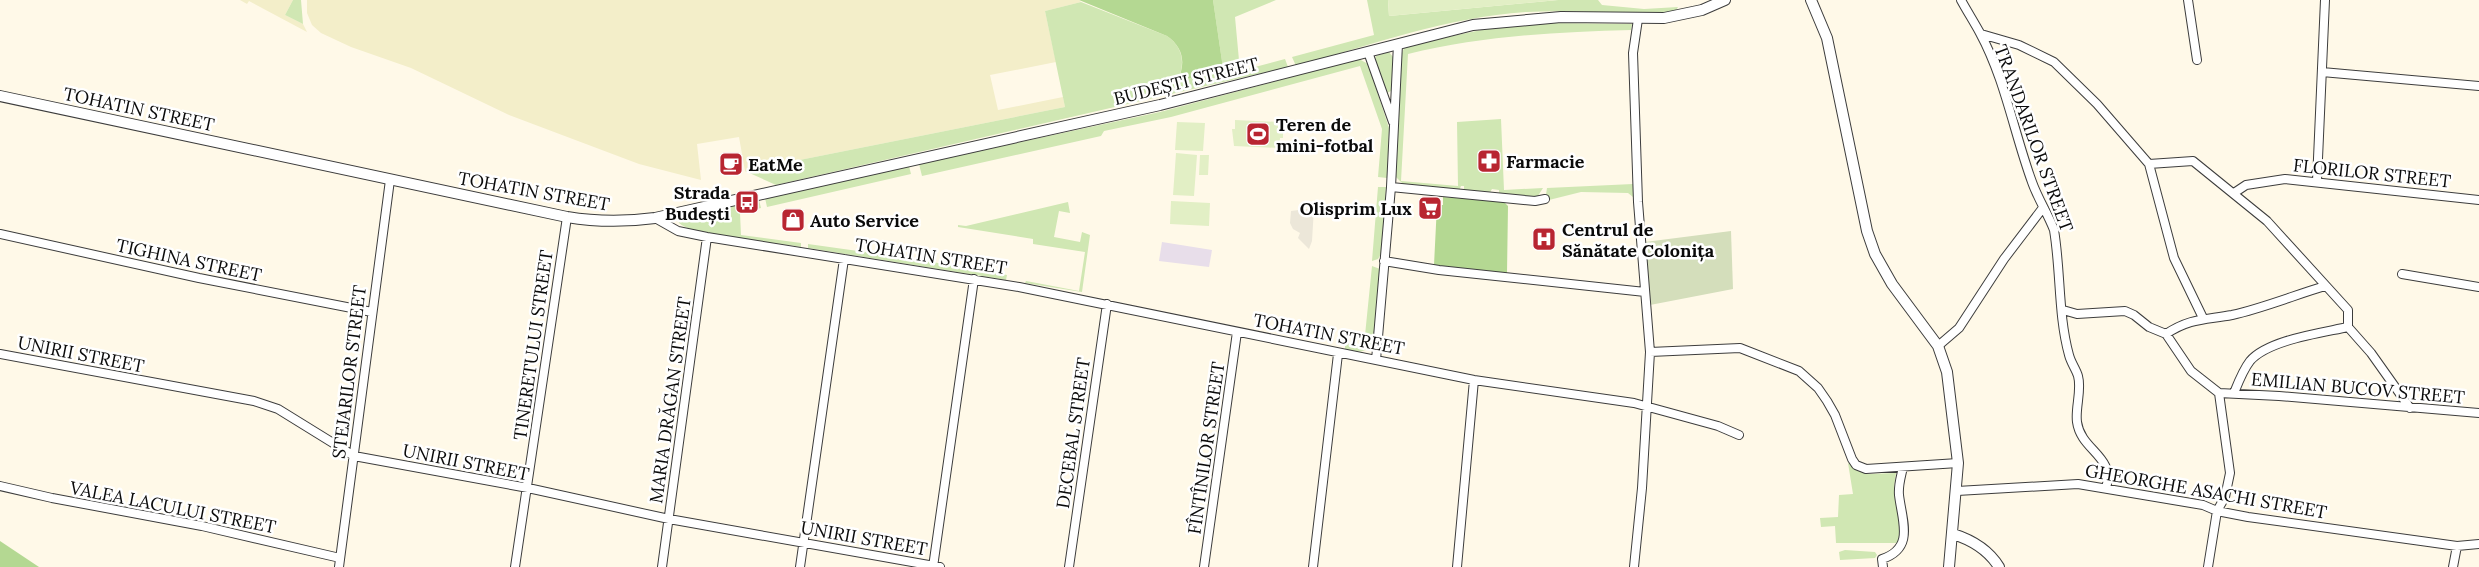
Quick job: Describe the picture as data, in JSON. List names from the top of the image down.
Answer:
{
  "streets": {
    "street": [
      "BUDEȘTI STREET",
      "TOHATIN STREET",
      "TRANDARILOR STREET",
      "FLORILOR STREET",
      "TIGHINA STREET",
      "TINERETULUI STREET",
      "UNIRII STREET",
      "STEJARILOR STREET",
      "EMILIAN BUCOV STREET",
      "MARIA DRĂGAN STREET",
      "DECEBAL STREET",
      "FÎNTÎNILOR STREET",
      "GHEORGHE ASACHI STREET",
      "VALEA LACULUI STREET"
    ]
  },
  "crossings": [
    ["BUDEȘTI STREET", "TOHATIN STREET"],
    ["TOHATIN STREET", "TINERETULUI STREET"],
    ["TOHATIN STREET", "STEJARILOR STREET"],
    ["TOHATIN STREET", "MARIA DRĂGAN STREET"],
    ["TOHATIN STREET", "DECEBAL STREET"],
    ["TOHATIN STREET", "FÎNTÎNILOR STREET"],
    ["TRANDARILOR STREET", "GHEORGHE ASACHI STREET"],
    ["TIGHINA STREET", "STEJARILOR STREET"],
    ["TINERETULUI STREET", "UNIRII STREET"],
    ["UNIRII STREET", "STEJARILOR STREET"],
    ["UNIRII STREET", "MARIA DRĂGAN STREET"],
    ["STEJARILOR STREET", "VALEA LACULUI STREET"]
  ],
  "places": {
    "sports": ["Teren de mini-fotbal"],
    "pharmacy": ["Farmacie"],
    "cafe": ["EatMe"],
    "bus stop": ["Strada Budești"],
    "supermarket": ["Olisprim Lux"],
    "shop": ["Auto Service"],
    "hospital": ["Centrul de Sănătate Colonița"]
  }
}
